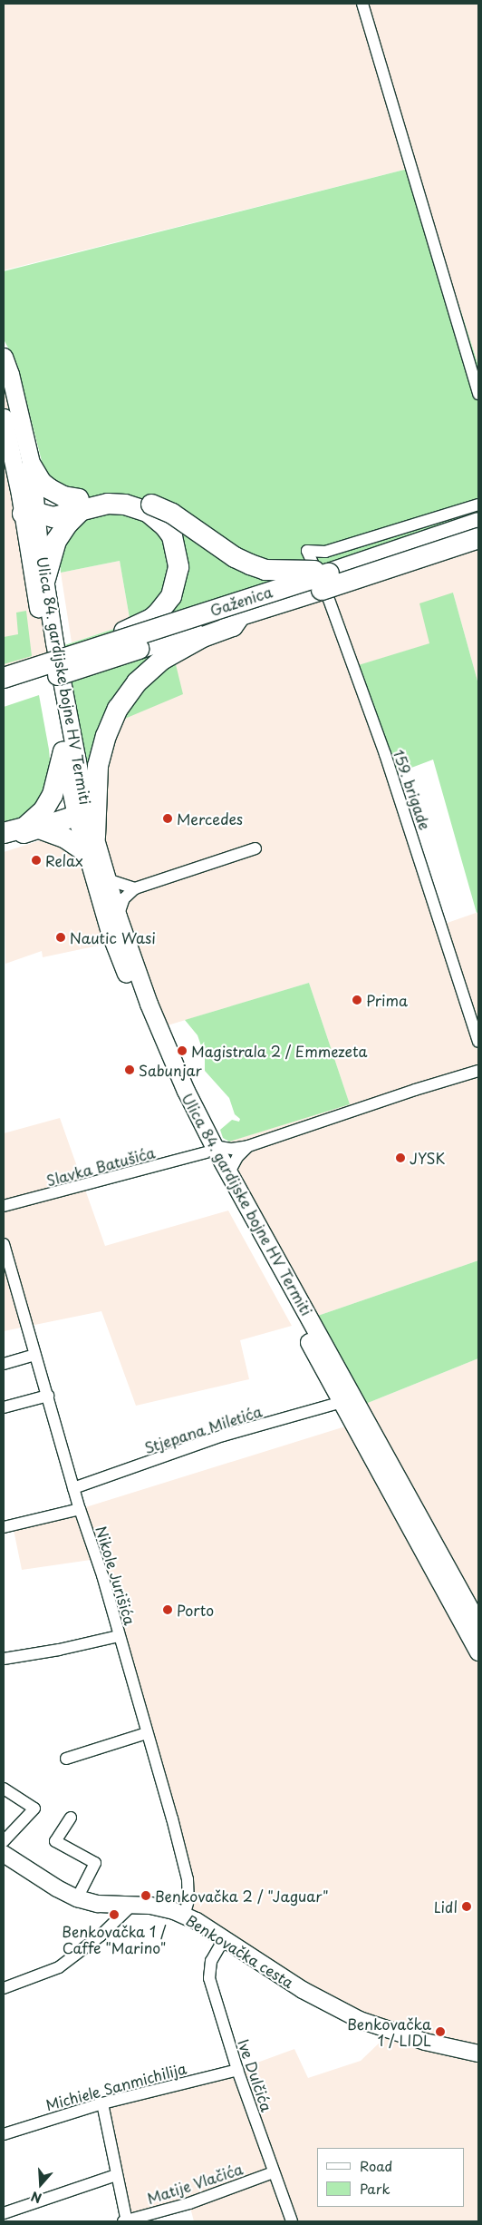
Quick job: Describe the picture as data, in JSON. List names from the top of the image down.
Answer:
{
  "streets": {
    "highway": ["Gaženica"],
    "main road": ["Ulica 84. gardijske bojne HV Termiti", "Benkovačka cesta"],
    "street": [
      "159. brigade",
      "Slavka Batušića",
      "Stjepana Miletića",
      "Nikole Jurišića",
      "Ive Dulčića",
      "Michiele Sanmichilija",
      "Matije Vlačića"
    ]
  },
  "crossings": [
    ["Ulica 84. gardijske bojne HV Termiti", "Slavka Batušića"],
    ["Ulica 84. gardijske bojne HV Termiti", "Stjepana Miletića"],
    ["Stjepana Miletića", "Nikole Jurišića"],
    ["Nikole Jurišića", "Benkovačka cesta"],
    ["Benkovačka cesta", "Ive Dulčića"],
    ["Ive Dulčića", "Michiele Sanmichilija"],
    ["Ive Dulčića", "Matije Vlačića"]
  ],
  "places": [
    "Mercedes",
    "Relax",
    "Nautic Wasi",
    "Prima",
    "Magistrala 2 / Emmezeta",
    "Sabunjar",
    "JYSK",
    "Porto",
    "Benkovačka 2 / \"Jaguar\"",
    "Lidl",
    "Benkovačka 1 / Caffe \"Marino\"",
    "Benkovačka 1 / LIDL"
  ],
  "legend": ["Road", "Park"],
  "north": "bottom"
}
